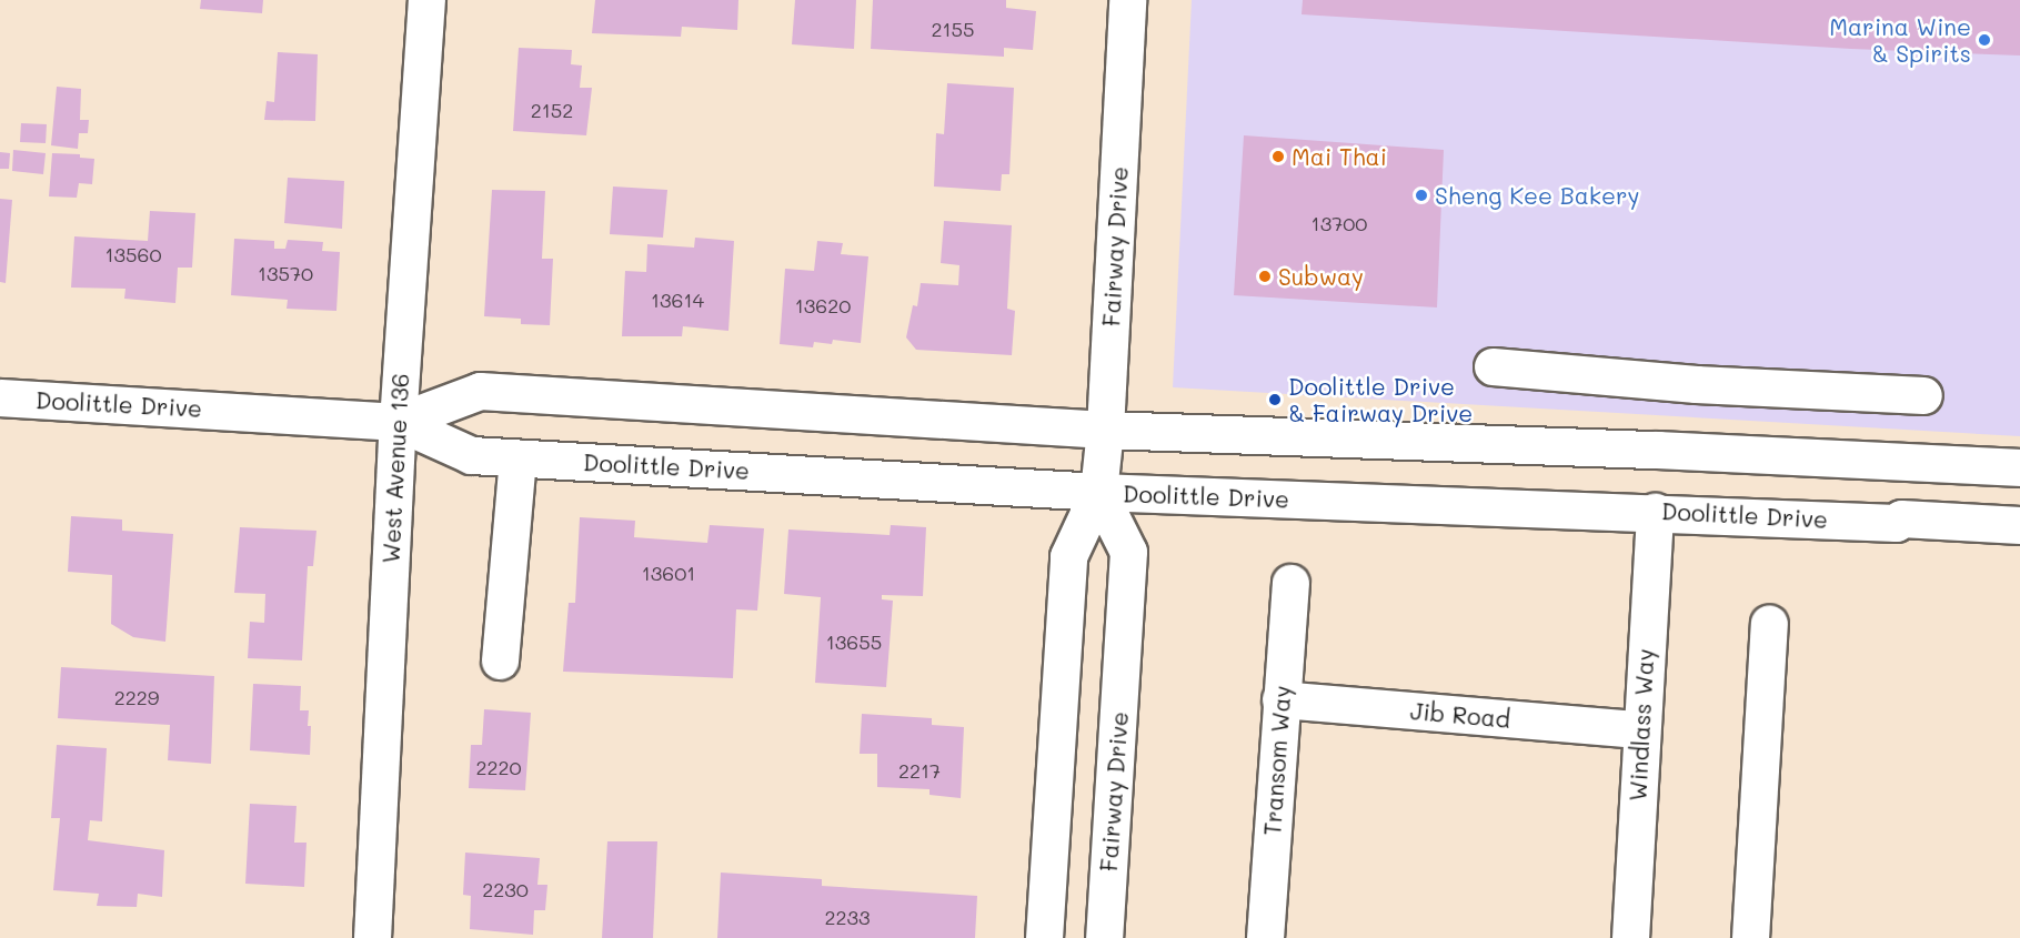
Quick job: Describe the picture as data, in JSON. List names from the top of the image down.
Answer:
{
  "streets": {
    "street": [
      "Fairway Drive",
      "Doolittle Drive",
      "West Avenue 136",
      "Jib Road",
      "Windlass Way",
      "Transom Way"
    ]
  },
  "crossings": [
    ["Fairway Drive", "Doolittle Drive"],
    ["Doolittle Drive", "West Avenue 136"],
    ["Doolittle Drive", "Windlass Way"],
    ["Jib Road", "Windlass Way"],
    ["Jib Road", "Transom Way"]
  ],
  "places": [
    "Marina Wine & Spirits",
    "Mai Thai",
    "Sheng Kee Bakery",
    "Subway",
    "Doolittle Drive & Fairway Drive"
  ],
  "house_numbers": [
    "2155",
    "2152",
    "13700",
    "13560",
    "13570",
    "13614",
    "13620",
    "13601",
    "13655",
    "2229",
    "2220",
    "2217",
    "2230",
    "2233"
  ]
}
